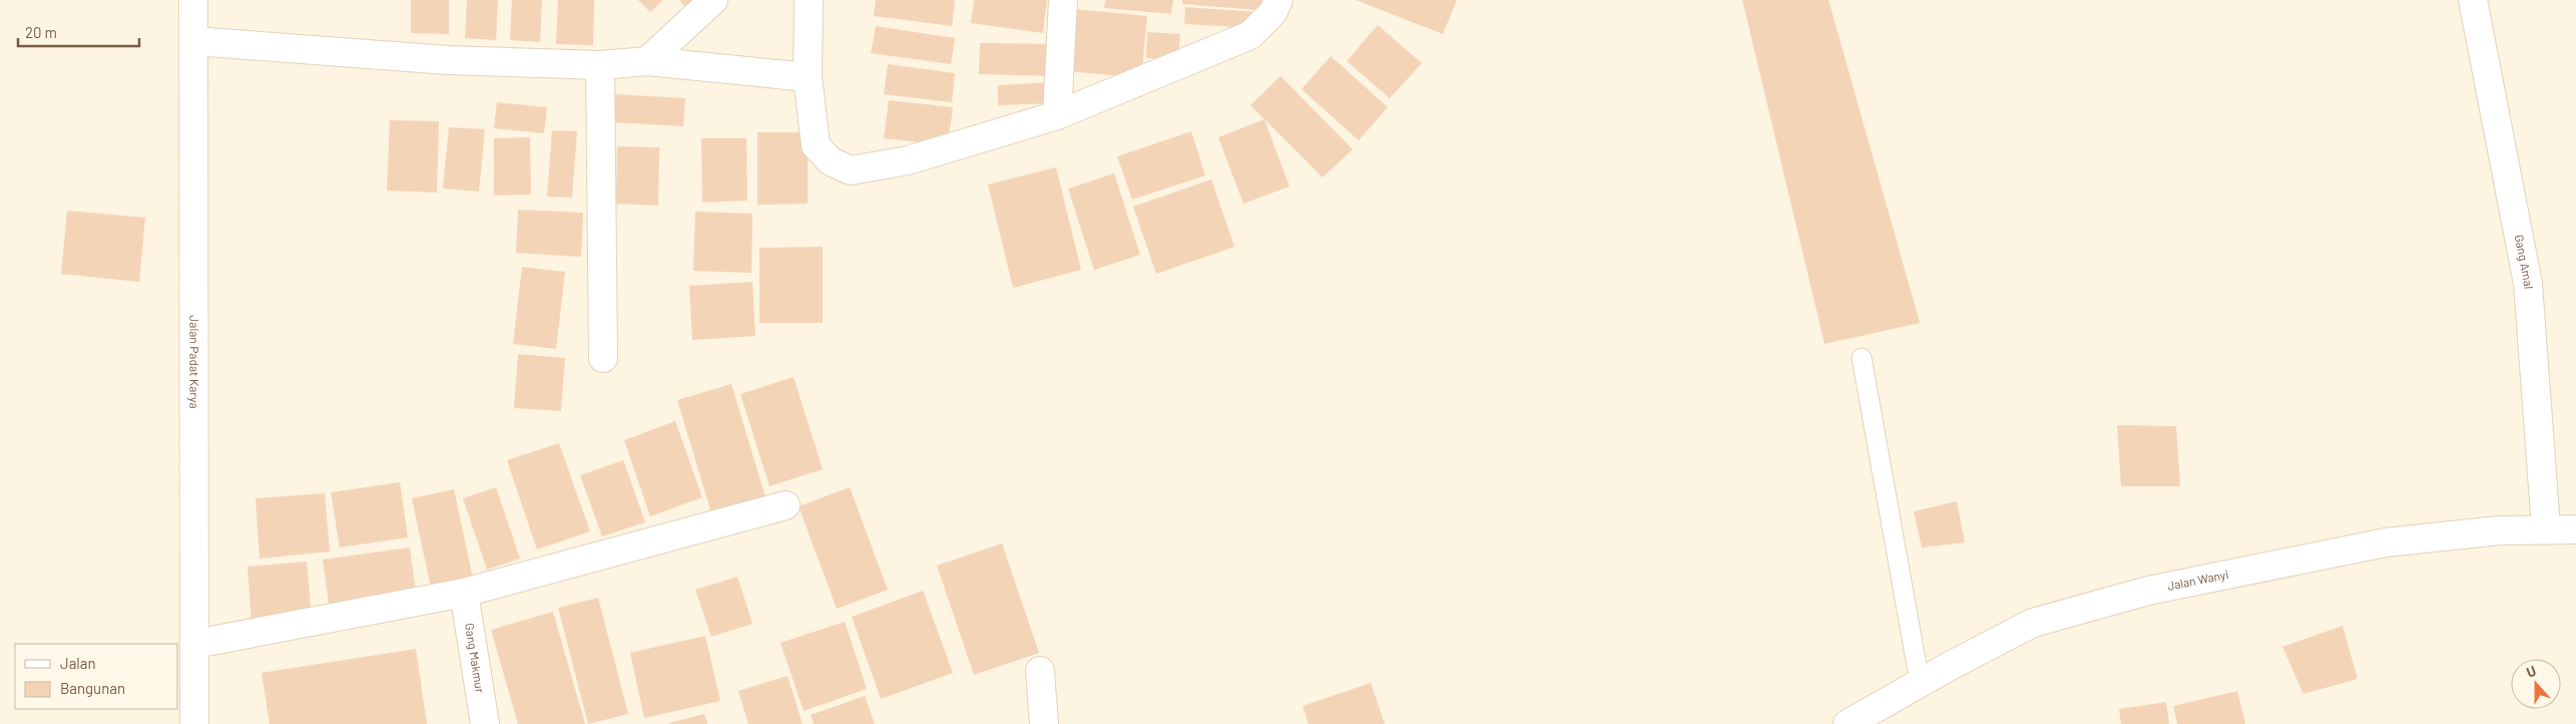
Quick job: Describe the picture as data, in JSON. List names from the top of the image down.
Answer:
{
  "streets": {
    "street": [
      "Gang Amal",
      "Jalan Padat Karya",
      "Jalan Wanyi",
      "Gang Makmur"
    ]
  },
  "crossings": [
    ["Gang Amal", "Jalan Wanyi"]
  ],
  "legend": ["Jalan", "Bangunan"],
  "scale_bar": "20 m",
  "north": "top"
}
